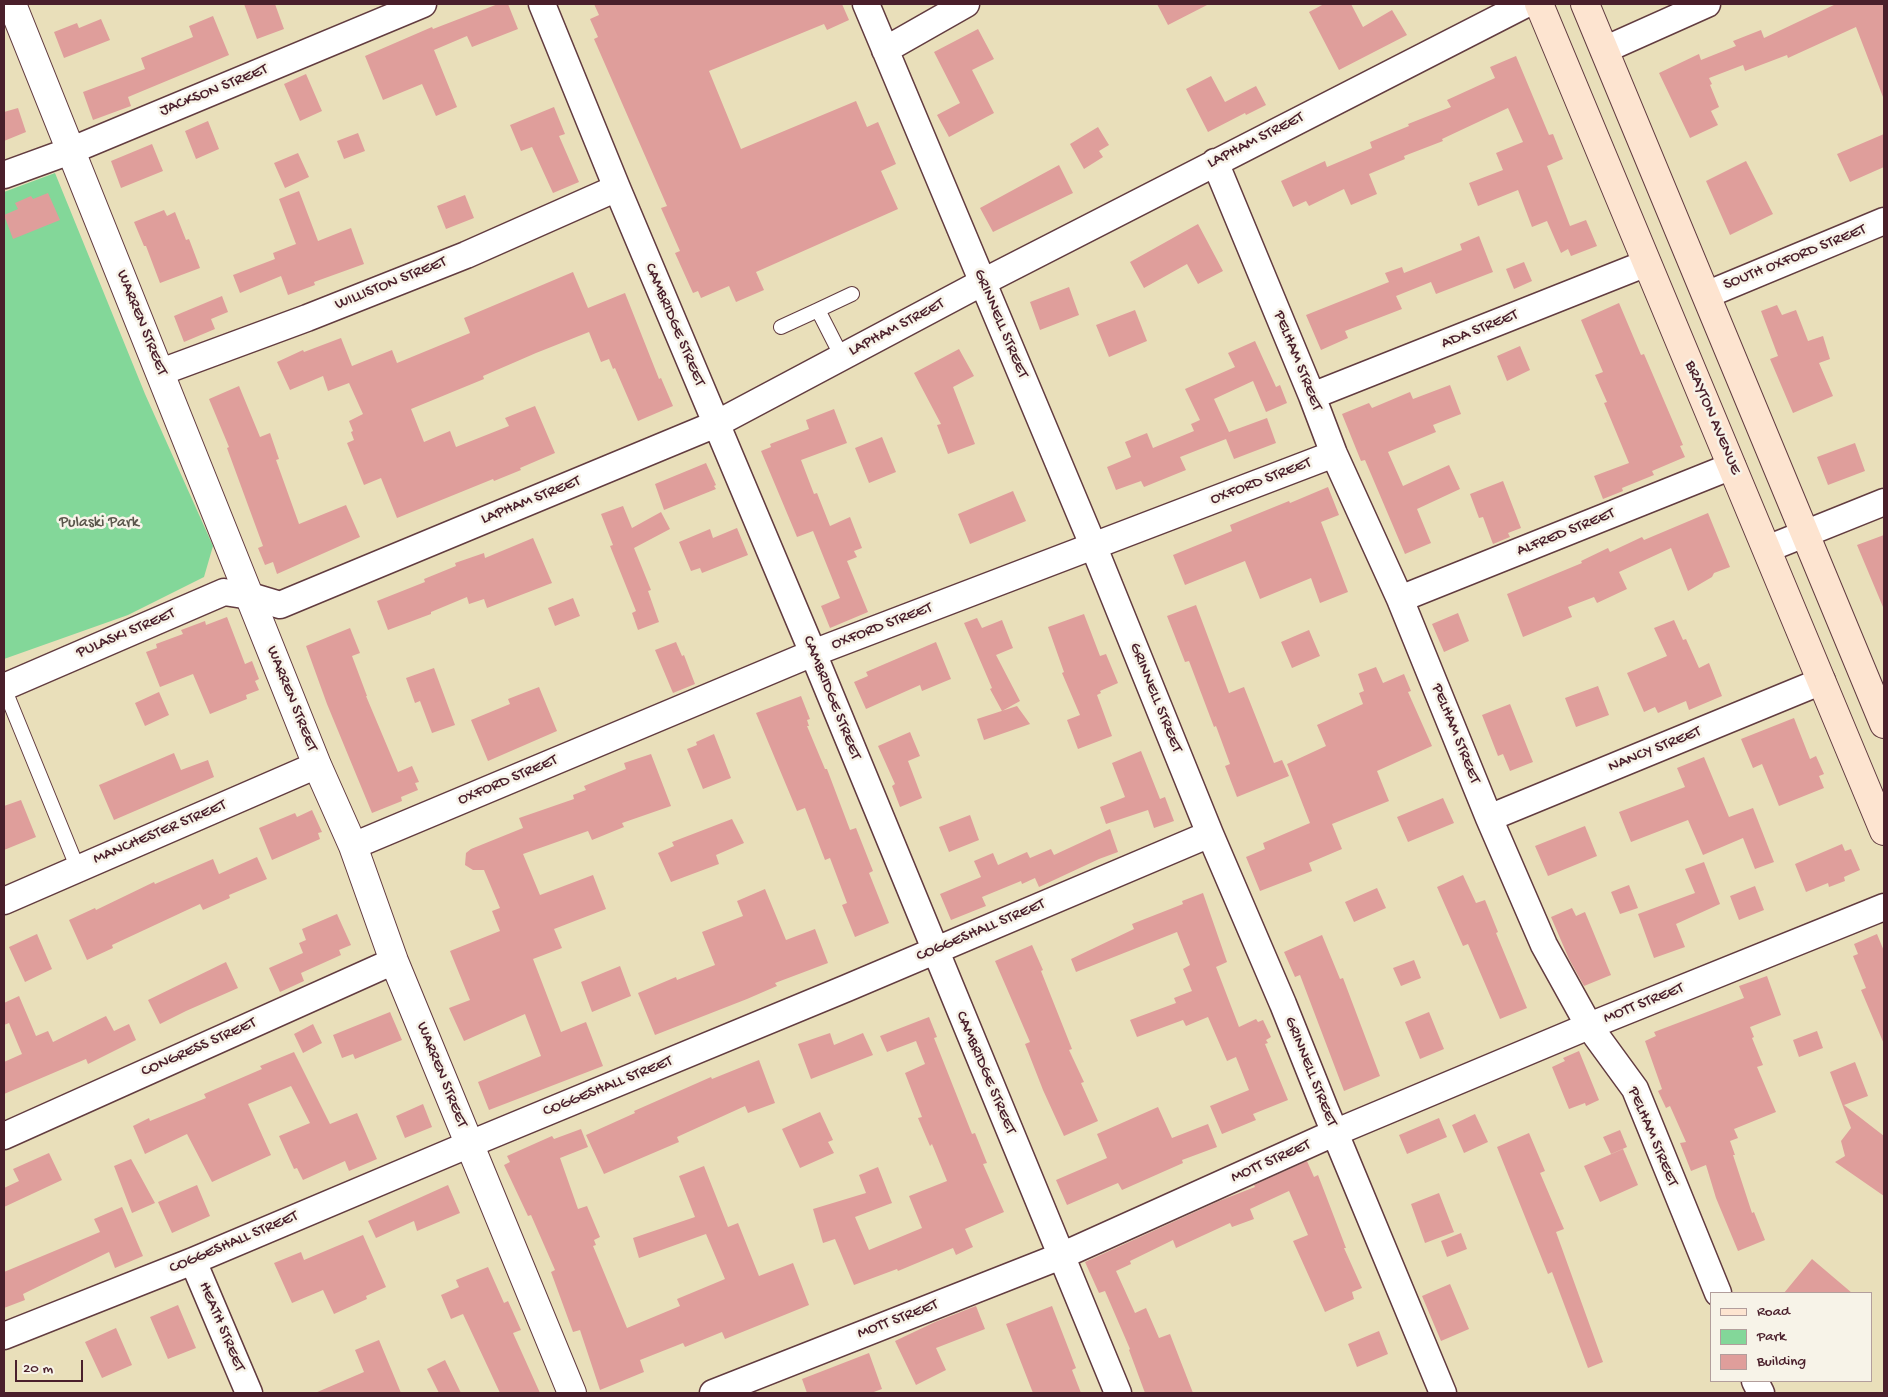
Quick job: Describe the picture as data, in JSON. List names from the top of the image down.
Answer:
{
  "streets": {
    "main road": ["BRAYTON AVENUE"],
    "street": [
      "JACKSON STREET",
      "LAPHAM STREET",
      "SOUTH OXFORD STREET",
      "WILLISTON STREET",
      "WARREN STREET",
      "GRINNELL STREET",
      "CAMBRIDGE STREET",
      "ADA STREET",
      "PELHAM STREET",
      "OXFORD STREET",
      "ALFRED STREET",
      "PULASKI STREET",
      "NANCY STREET",
      "MANCHESTER STREET",
      "COGGESHALL STREET",
      "MOTT STREET",
      "CONGRESS STREET",
      "HEATH STREET"
    ]
  },
  "crossings": [
    ["JACKSON STREET", "WARREN STREET"],
    ["LAPHAM STREET", "WARREN STREET"],
    ["LAPHAM STREET", "GRINNELL STREET"],
    ["LAPHAM STREET", "CAMBRIDGE STREET"],
    ["LAPHAM STREET", "PELHAM STREET"],
    ["LAPHAM STREET", "PULASKI STREET"],
    ["WILLISTON STREET", "WARREN STREET"],
    ["WILLISTON STREET", "CAMBRIDGE STREET"],
    ["WARREN STREET", "OXFORD STREET"],
    ["WARREN STREET", "PULASKI STREET"],
    ["WARREN STREET", "MANCHESTER STREET"],
    ["WARREN STREET", "COGGESHALL STREET"],
    ["WARREN STREET", "CONGRESS STREET"],
    ["GRINNELL STREET", "OXFORD STREET"],
    ["GRINNELL STREET", "COGGESHALL STREET"],
    ["GRINNELL STREET", "MOTT STREET"],
    ["CAMBRIDGE STREET", "OXFORD STREET"],
    ["CAMBRIDGE STREET", "COGGESHALL STREET"],
    ["CAMBRIDGE STREET", "MOTT STREET"],
    ["ADA STREET", "PELHAM STREET"],
    ["ADA STREET", "BRAYTON AVENUE"],
    ["PELHAM STREET", "OXFORD STREET"],
    ["PELHAM STREET", "ALFRED STREET"],
    ["PELHAM STREET", "NANCY STREET"],
    ["PELHAM STREET", "MOTT STREET"],
    ["BRAYTON AVENUE", "ALFRED STREET"],
    ["BRAYTON AVENUE", "NANCY STREET"],
    ["COGGESHALL STREET", "HEATH STREET"]
  ],
  "parks": ["Pulaski Park"],
  "legend": ["Road", "Park", "Building"],
  "scale_bar": "20 m"
}
